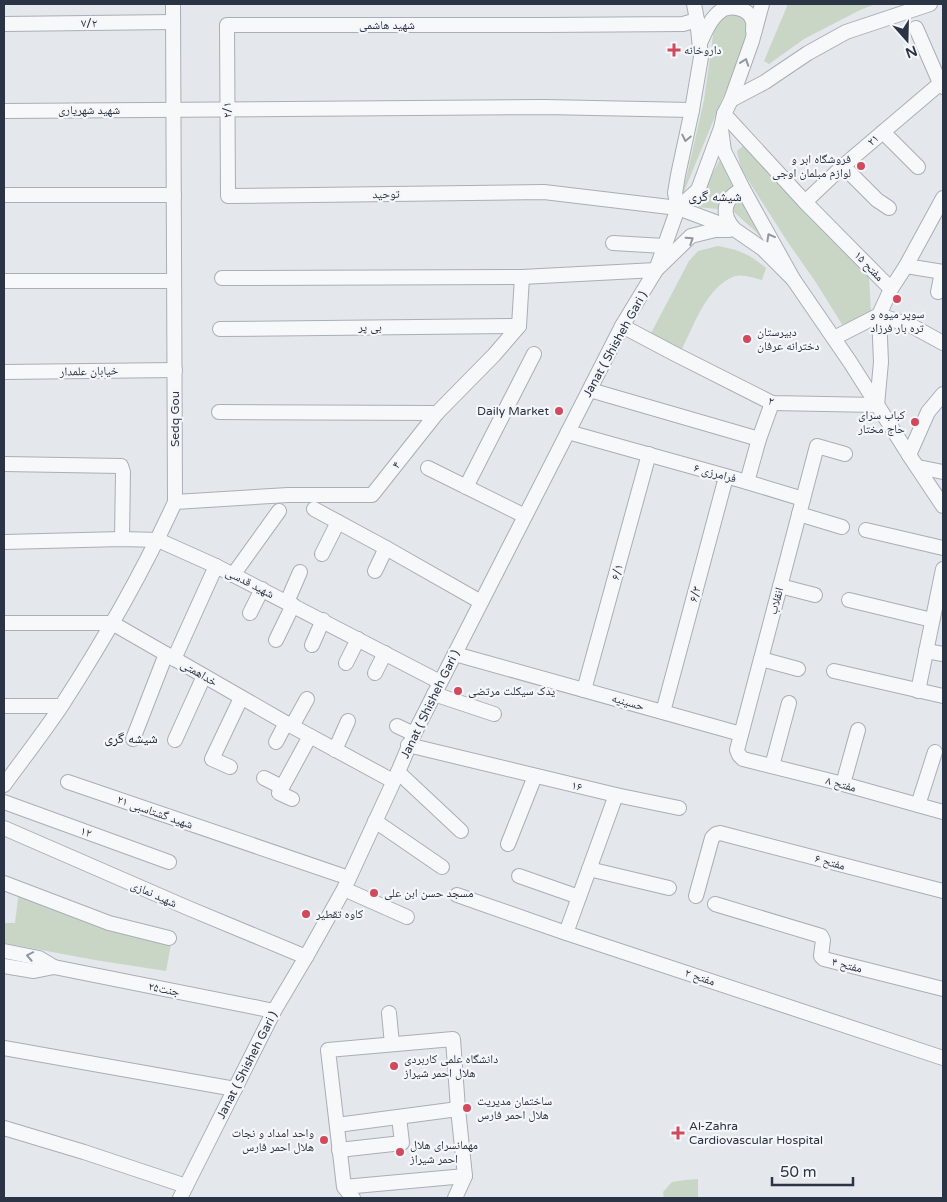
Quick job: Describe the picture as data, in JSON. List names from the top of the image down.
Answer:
{
  "streets": {
    "street": [
      "۷/۲",
      "شهید هاشمی",
      "شهید شهریاری",
      "۲/۱",
      "۲۱",
      "توحید",
      "مفتح ۱۵",
      "بی پر",
      "Janat ( Shisheh Gari )",
      "خیابان علمدار",
      "۲",
      "Sedq Gou",
      "۴",
      "فرامرزی ۶",
      "۶/۱",
      "شهید قدسی",
      "۶/۳",
      "انقلاب",
      "خداهمتی",
      "حسینیه",
      "مفتح ۸",
      "۱۶",
      "شهید گشتاسبی ۲۱",
      "۱۲",
      "مفتح ۶",
      "شهید نمازی",
      "مفتح ۴",
      "مفتح ۲",
      "جنت۲۵"
    ]
  },
  "crossings": [
    ["۷/۲", "Sedq Gou"],
    ["شهید هاشمی", "۲/۱"],
    ["شهید شهریاری", "۲/۱"],
    ["شهید شهریاری", "Sedq Gou"],
    ["۲/۱", "توحید"],
    ["۲۱", "مفتح ۱۵"],
    ["توحید", "Janat ( Shisheh Gari )"],
    ["مفتح ۱۵", "۲"],
    ["بی پر", "۴"],
    ["Janat ( Shisheh Gari )", "۲"],
    ["Janat ( Shisheh Gari )", "فرامرزی ۶"],
    ["Janat ( Shisheh Gari )", "شهید قدسی"],
    ["Janat ( Shisheh Gari )", "خداهمتی"],
    ["Janat ( Shisheh Gari )", "حسینیه"],
    ["Janat ( Shisheh Gari )", "۱۶"],
    ["Janat ( Shisheh Gari )", "شهید گشتاسبی ۲۱"],
    ["Janat ( Shisheh Gari )", "شهید نمازی"],
    ["Janat ( Shisheh Gari )", "جنت۲۵"],
    ["خیابان علمدار", "Sedq Gou"],
    ["Sedq Gou", "۴"],
    ["Sedq Gou", "شهید قدسی"],
    ["Sedq Gou", "خداهمتی"],
    ["فرامرزی ۶", "۶/۱"],
    ["فرامرزی ۶", "۶/۳"],
    ["فرامرزی ۶", "انقلاب"],
    ["۶/۱", "حسینیه"],
    ["۶/۳", "حسینیه"],
    ["انقلاب", "حسینیه"],
    ["انقلاب", "مفتح ۸"]
  ],
  "districts": ["شیشه گری", "شیشه گری"],
  "places": {
    "health": ["داروخانه", "Al-Zahra Cardiovascular Hospital"],
    "other": [
      "فروشگاه ابر و لوازم مبلمان اوجی",
      "سوپر میوه و تره بار فرزاد",
      "دبیرستان دخترانه عرفان",
      "Daily Market",
      "کباب سرای حاج مختار",
      "یدک سیکلت مرتضی",
      "مسجد حسن ابن علی",
      "کاوه تقطیر",
      "دانشگاه علمی کاربردی هلال احمر شیراز",
      "ساختمان مدیریت هلال احمر فارس",
      "واحد امداد و نجات هلال احمر فارس",
      "مهمانسرای هلال احمر شیراز"
    ]
  },
  "scale_bar": "50 m",
  "north": "bottom"
}
